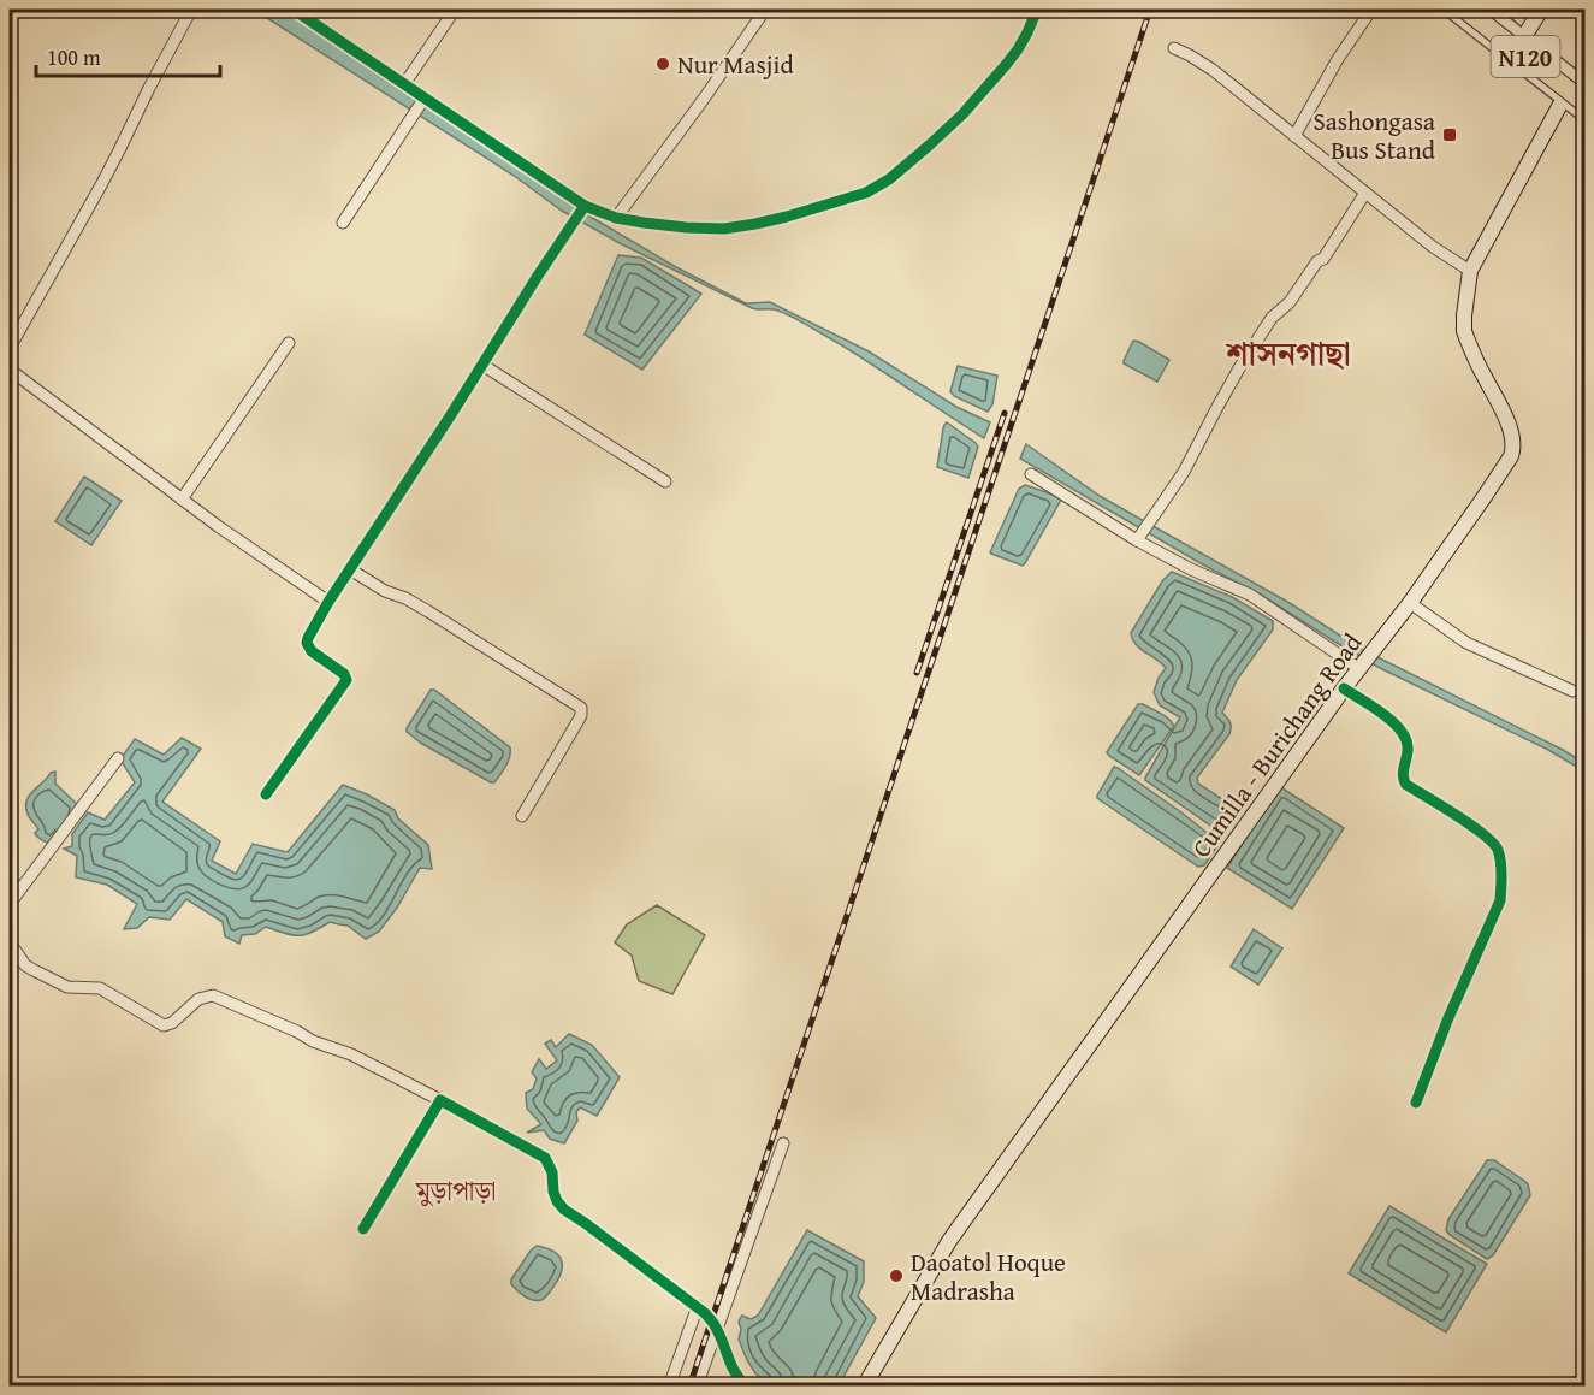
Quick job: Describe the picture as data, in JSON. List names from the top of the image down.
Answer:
{
  "streets": {
    "highway": ["N120"],
    "main road": ["Cumilla - Burichang Road"]
  },
  "districts": ["শাসনগাছা", "মুড়াপাড়া"],
  "places": {
    "other": ["Nur Masjid", "Daoatol Hoque Madrasha"],
    "transit": ["Sashongasa Bus Stand"]
  },
  "scale_bar": "100 m"
}
